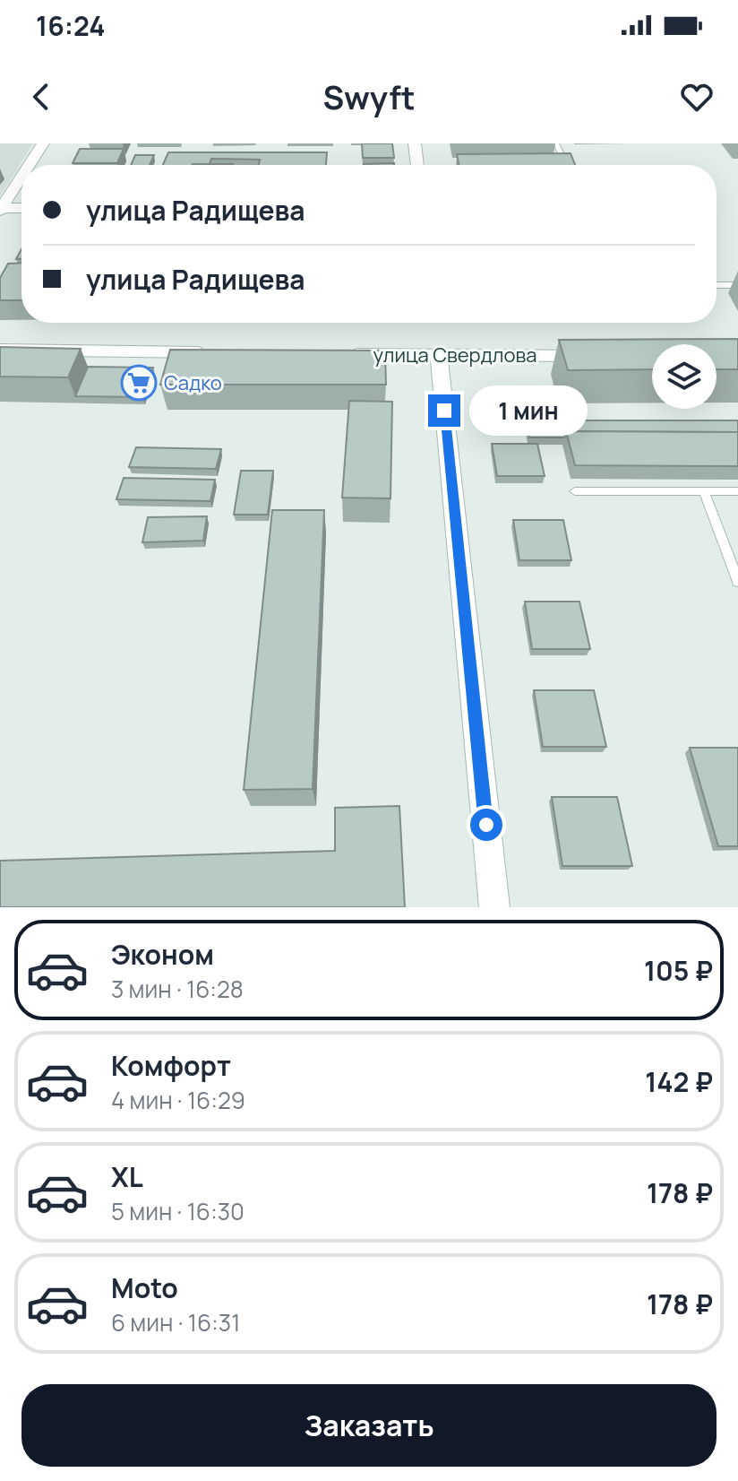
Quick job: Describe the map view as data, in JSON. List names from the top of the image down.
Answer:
{
  "streets": {
    "street": ["улица Свердлова"]
  },
  "places": {
    "supermarket": ["Садко"]
  },
  "page": {
    "status": "16:24",
    "header": "Swyft",
    "banner": ["улица Радищева", "улица Радищева"],
    "bubble": "1 мин",
    "list": [
      {
        "name": "Эконом",
        "note": "3 мин · 16:28",
        "value": "105 ₽"
      },
      {
        "name": "Комфорт",
        "note": "4 мин · 16:29",
        "value": "142 ₽"
      },
      {
        "name": "XL",
        "note": "5 мин · 16:30",
        "value": "178 ₽"
      },
      {
        "name": "Moto",
        "note": "6 мин · 16:31",
        "value": "178 ₽"
      }
    ],
    "buttons": "Заказать"
  }
}
